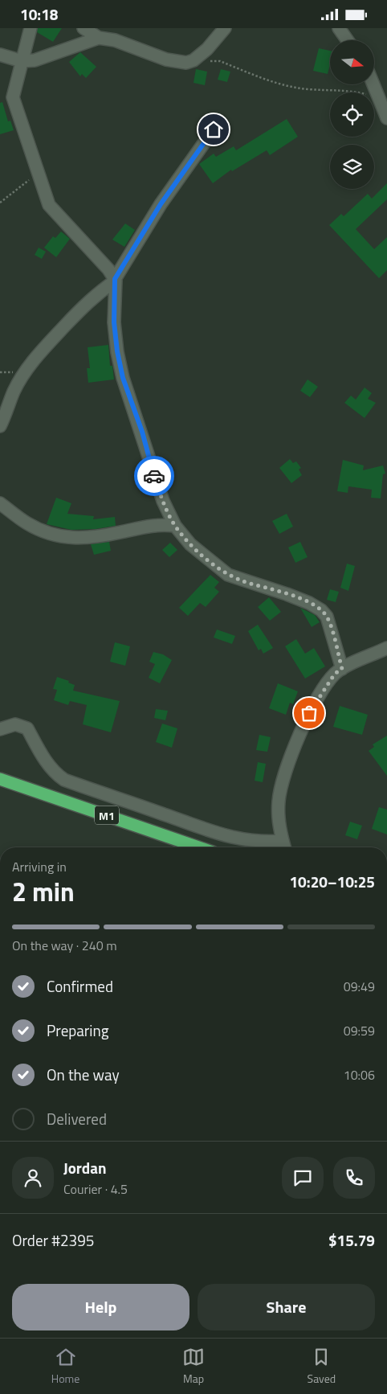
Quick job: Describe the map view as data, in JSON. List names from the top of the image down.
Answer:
{
  "streets": {
    "highway": ["M1"]
  },
  "north": "right",
  "page": {
    "status": "10:18",
    "heading": ["2 min", "Arriving in", "10:20–10:25"],
    "panel": [
      "Jordan",
      "Courier · 4.5",
      "Order #2395",
      "$15.79"
    ],
    "bar": "On the way · 240 m",
    "list": [
      ["Confirmed", "09:49"],
      ["Preparing", "09:59"],
      ["On the way", "10:06"],
      "Delivered"
    ],
    "buttons": ["Help", "Share"],
    "tabs": ["Home", "Map", "Saved"]
  }
}
